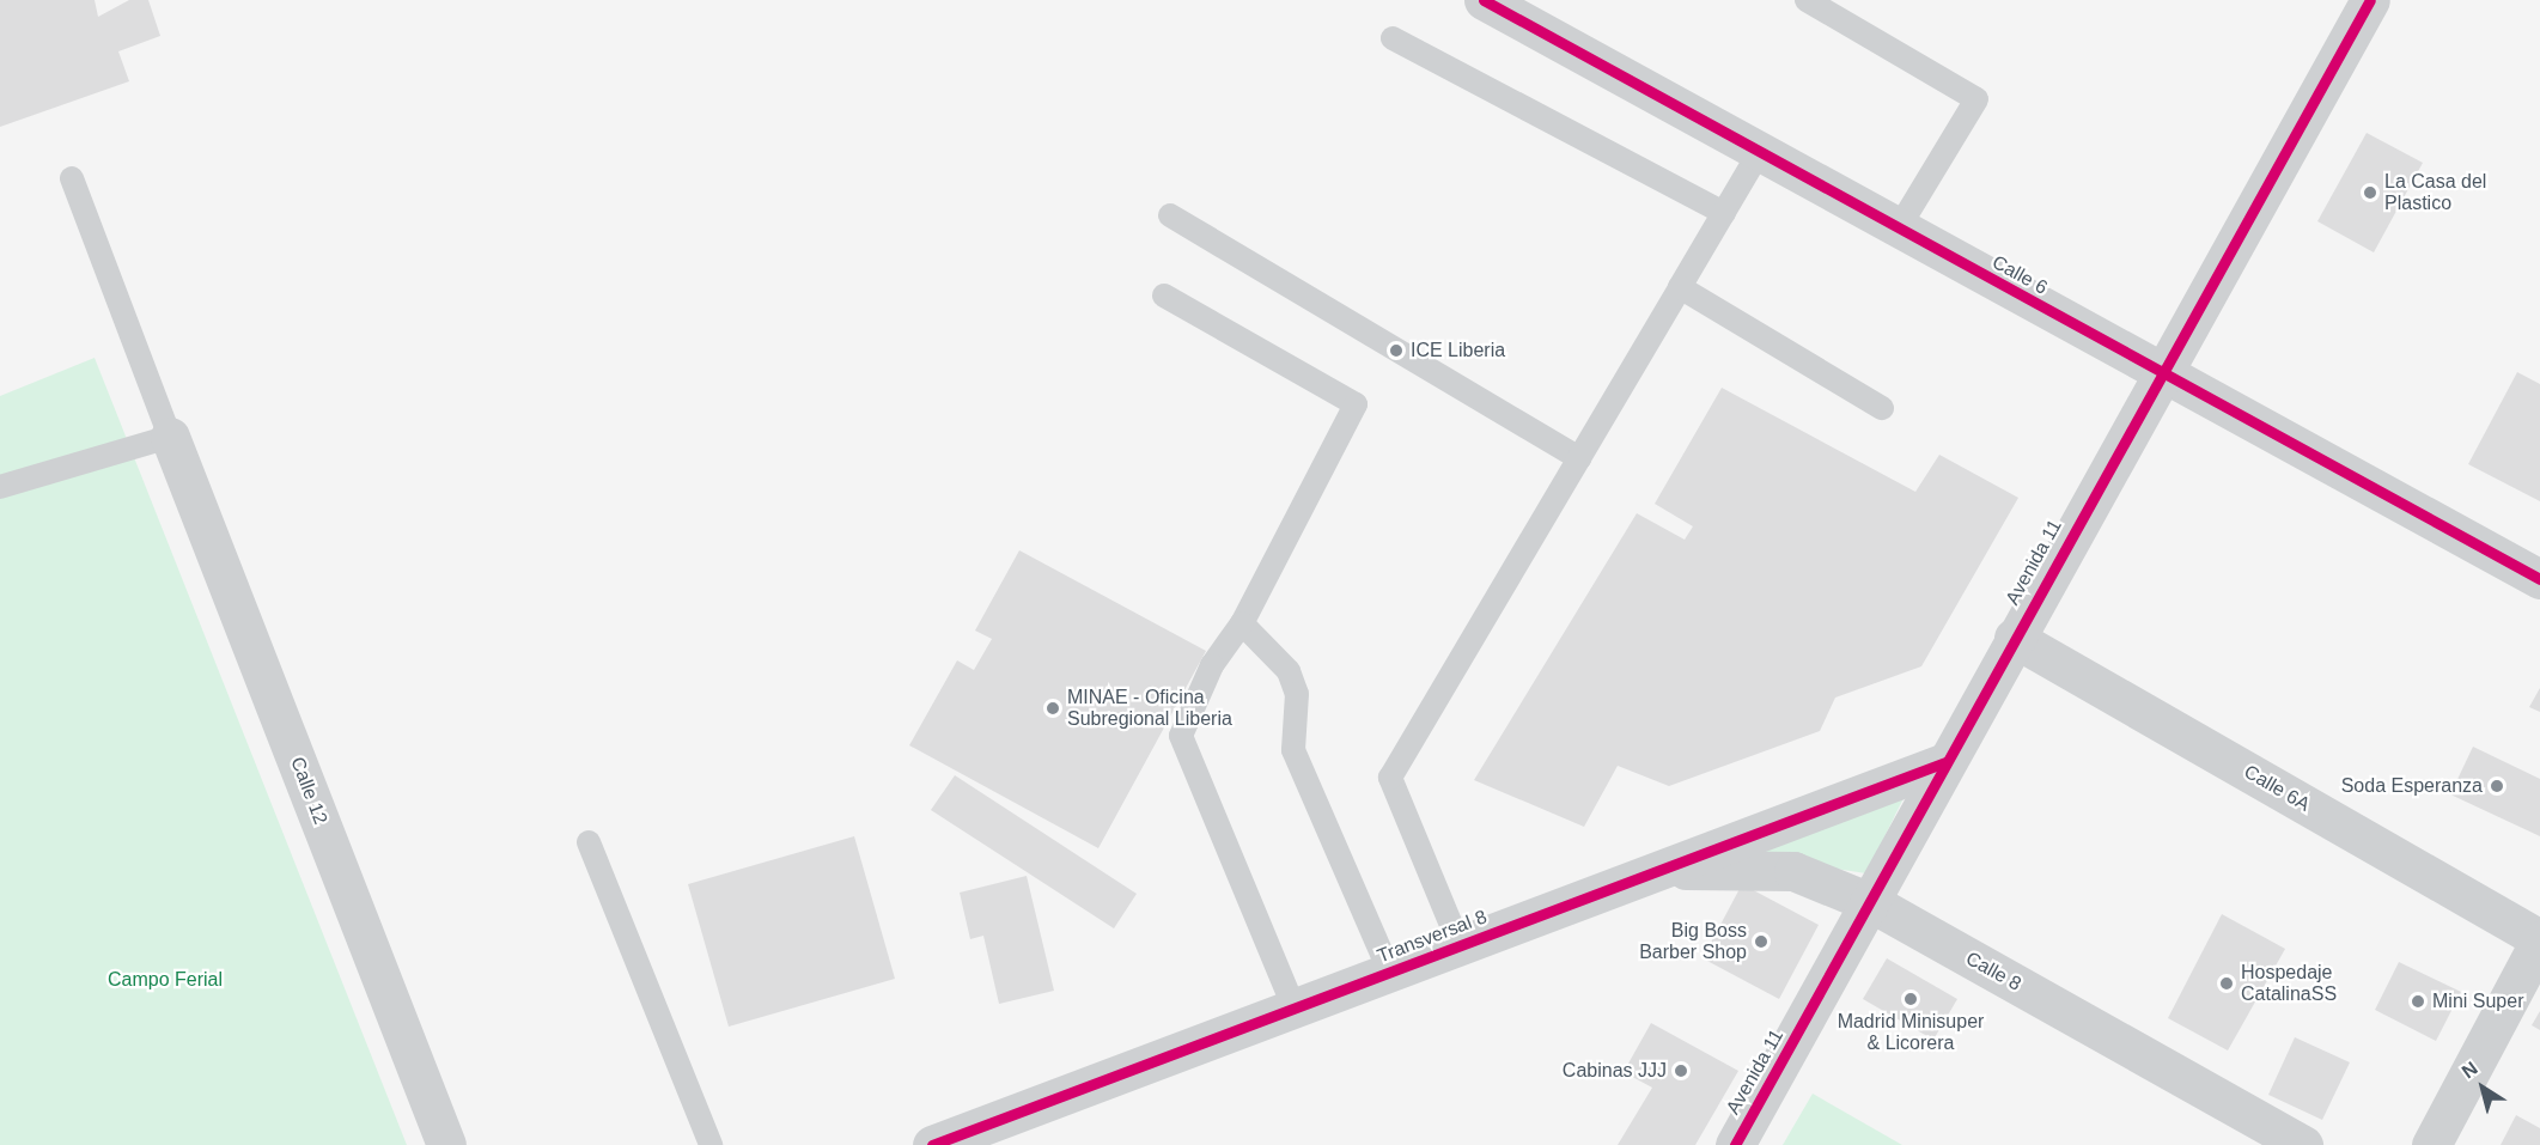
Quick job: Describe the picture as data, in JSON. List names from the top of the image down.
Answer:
{
  "streets": {
    "street": [
      "Calle 6",
      "Avenida 11",
      "Calle 6A",
      "Calle 12",
      "Transversal 8",
      "Calle 8"
    ]
  },
  "crossings": [
    ["Calle 6", "Avenida 11"],
    ["Avenida 11", "Calle 6A"],
    ["Avenida 11", "Transversal 8"],
    ["Avenida 11", "Calle 8"],
    ["Transversal 8", "Calle 8"]
  ],
  "parks": ["Campo Ferial"],
  "places": [
    "La Casa del Plastico",
    "ICE Liberia",
    "MINAE - Oficina Subregional Liberia",
    "Soda Esperanza",
    "Big Boss Barber Shop",
    "Hospedaje CatalinaSS",
    "Madrid Minisuper & Licorera",
    "Mini Super",
    "Cabinas JJJ"
  ],
  "north": "top left"
}
